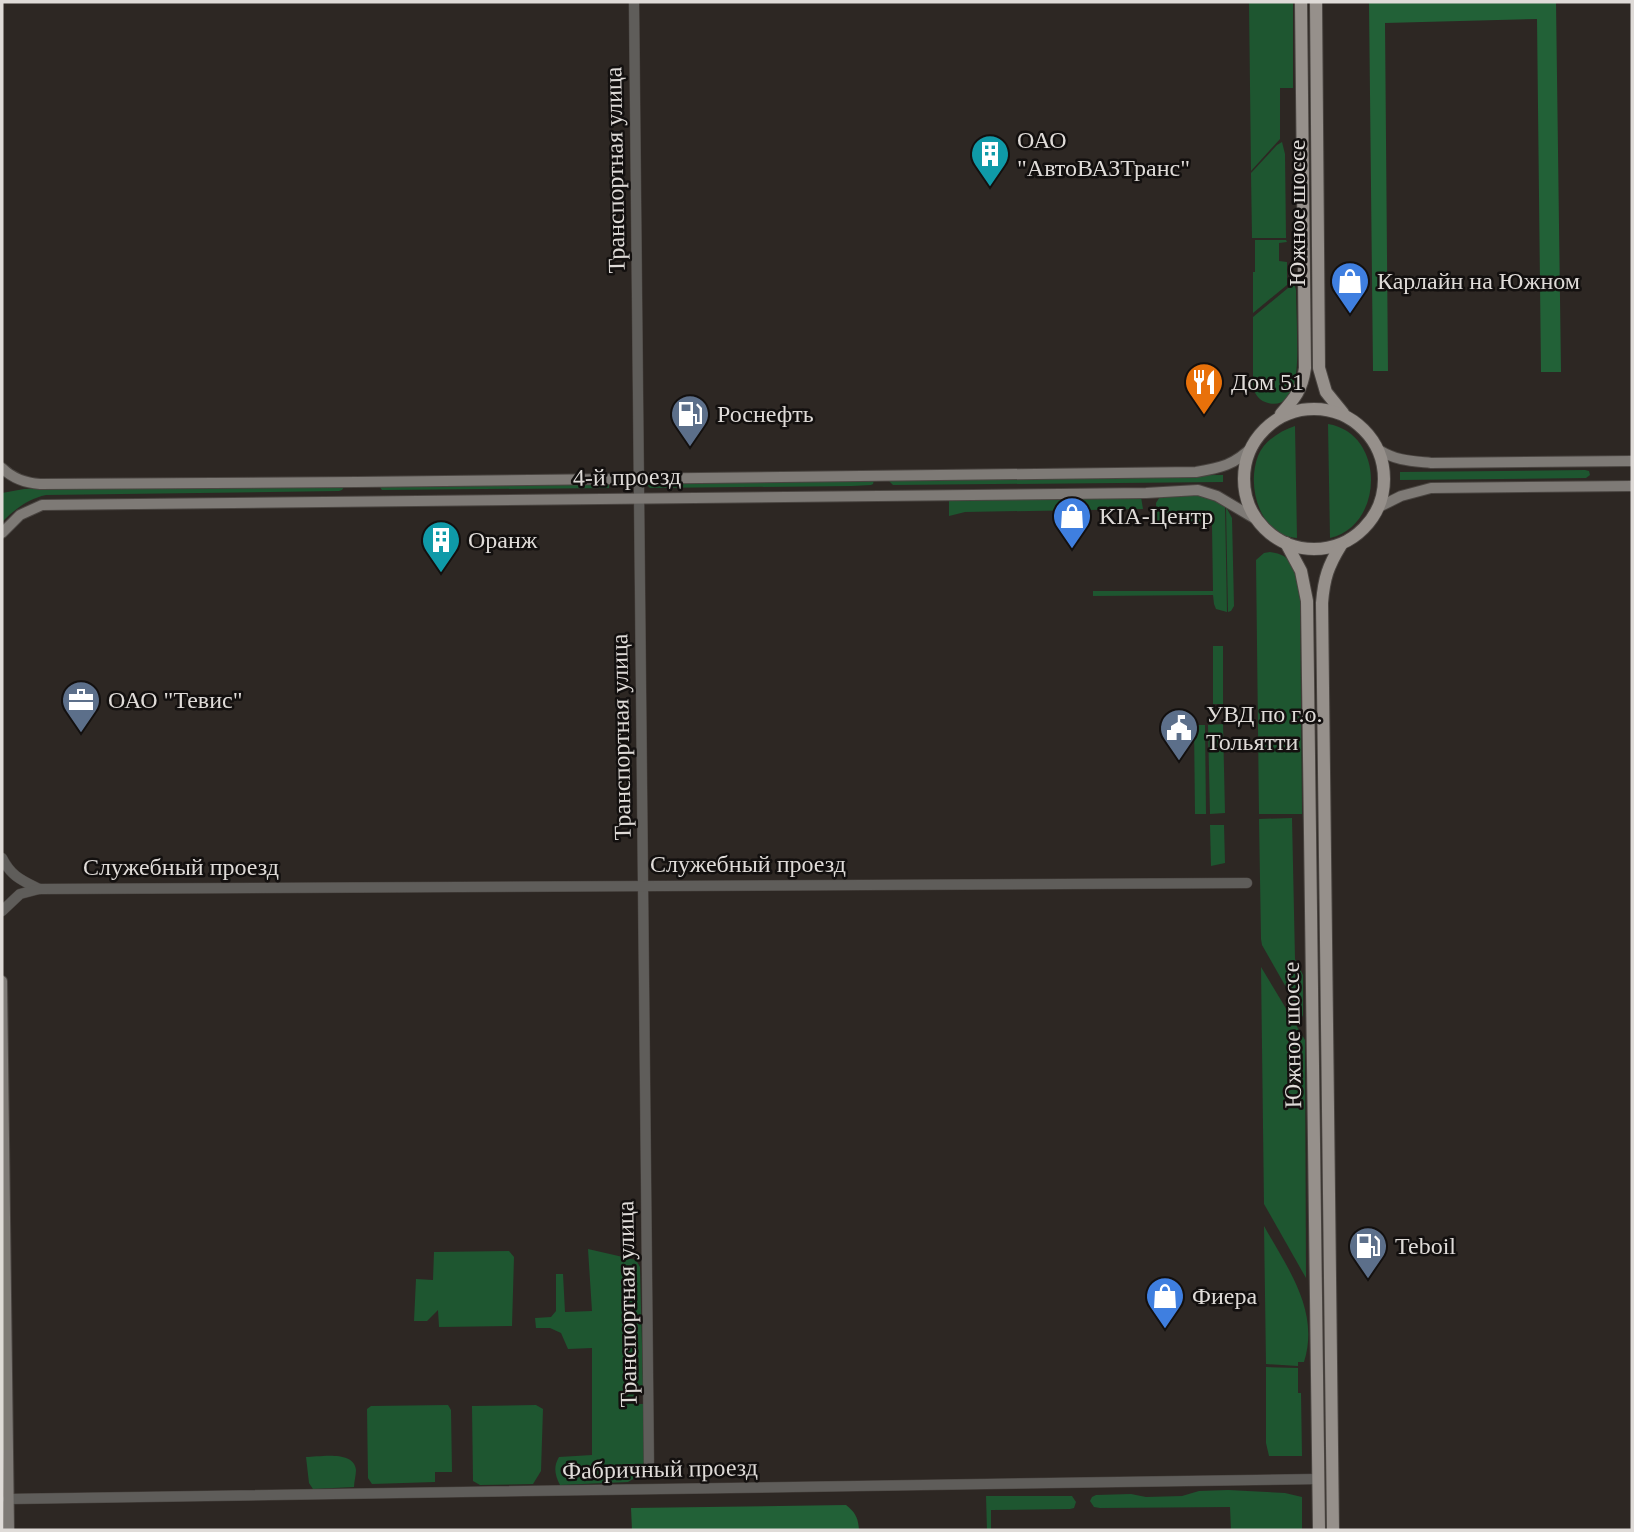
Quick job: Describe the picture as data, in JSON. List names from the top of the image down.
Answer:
{
  "streets": {
    "main road": ["Южное шоссе", "4-й проезд"],
    "street": ["Транспортная улица", "Служебный проезд", "Фабричный проезд"]
  },
  "crossings": [
    ["Транспортная улица", "4-й проезд"],
    ["Транспортная улица", "Служебный проезд"],
    ["Южное шоссе", "4-й проезд"],
    ["Южное шоссе", "Фабричный проезд"]
  ],
  "places": {
    "building": ["ОАО \"АвтоВАЗТранс\"", "Оранж"],
    "shop": ["Карлайн на Южном", "KIA-Центр", "Фиера"],
    "restaurant": ["Дом 51"],
    "fuel station": ["Роснефть", "Teboil"],
    "office": ["ОАО \"Тевис\""],
    "public building": ["УВД по г.о. Тольятти"]
  }
}
